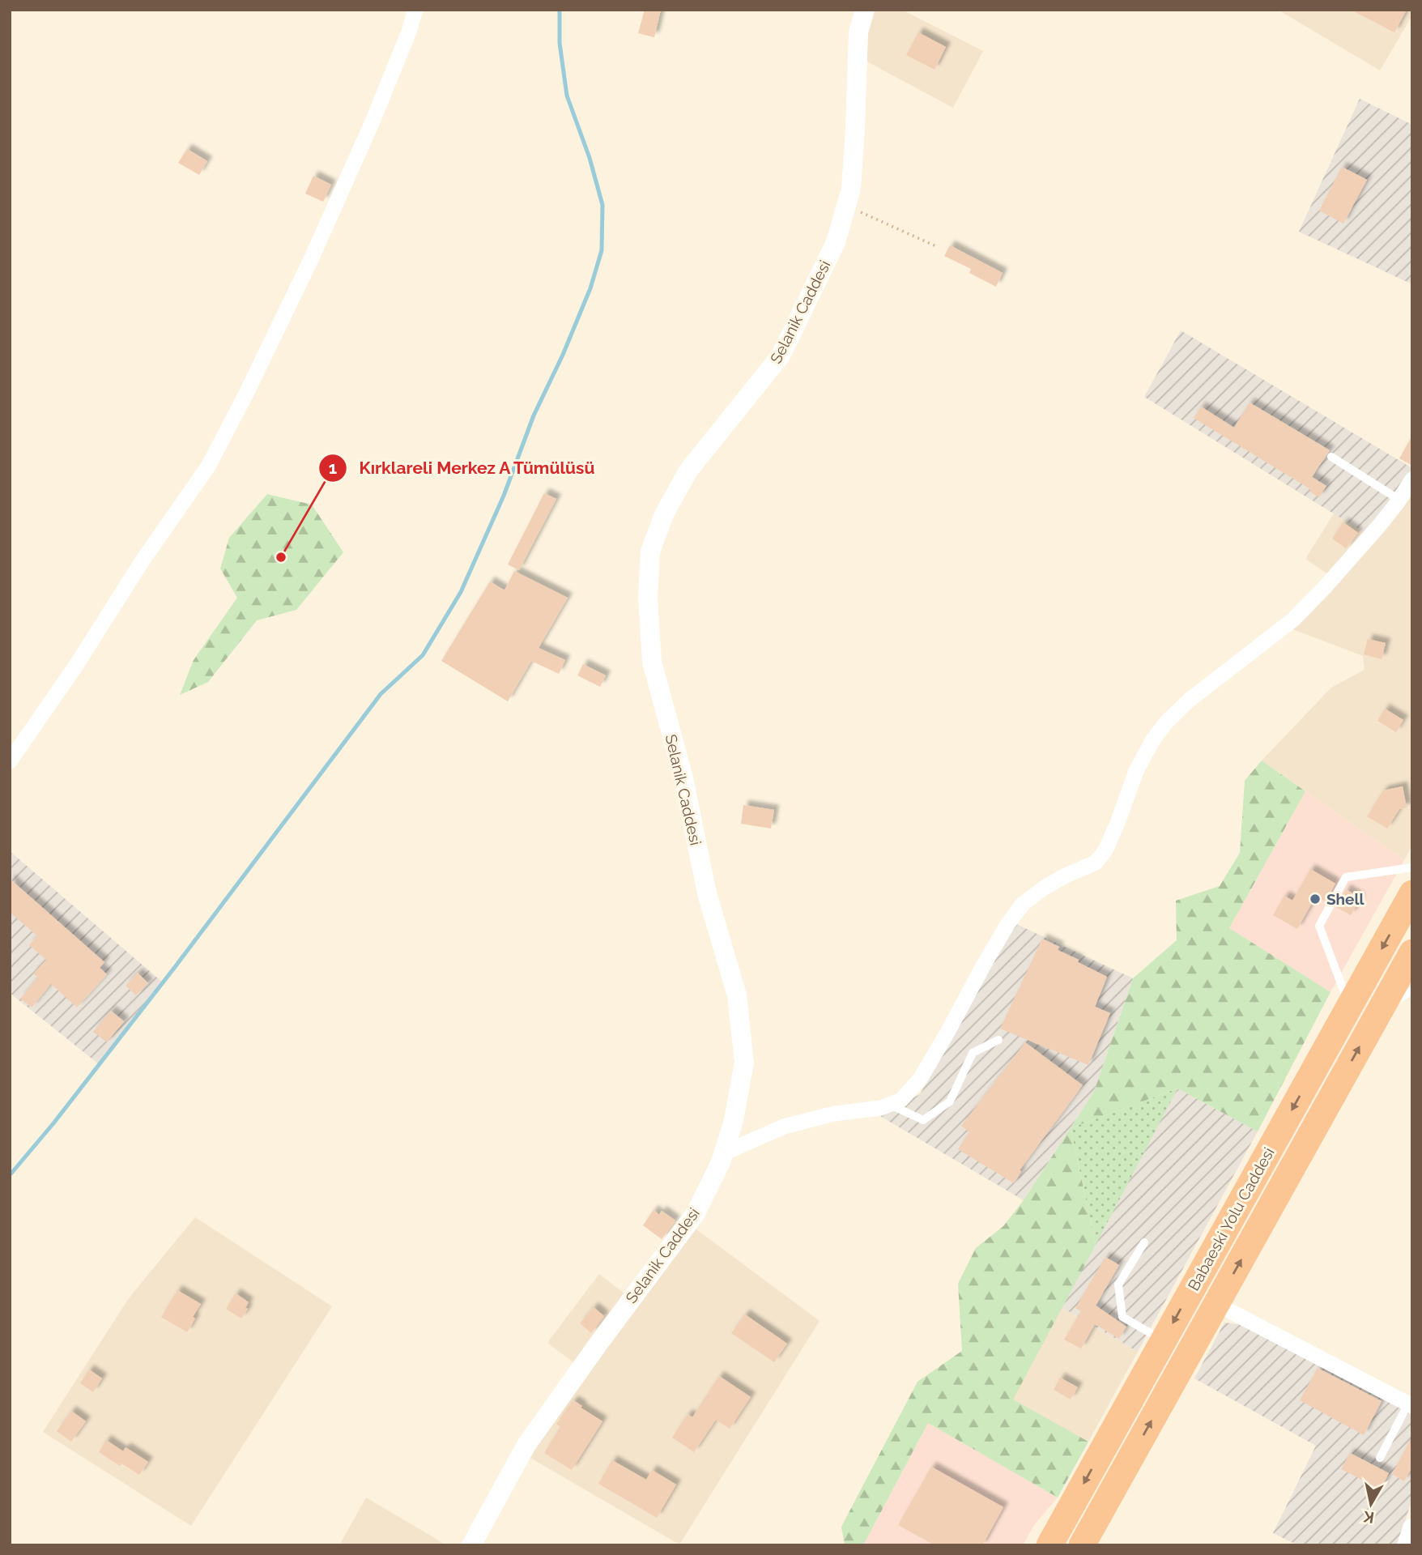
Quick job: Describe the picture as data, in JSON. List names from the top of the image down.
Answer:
{
  "streets": {
    "highway": ["Babaeski Yolu Caddesi"],
    "street": ["Selanik Caddesi"]
  },
  "places": ["Kırklareli Merkez A Tümülüsü", "Shell"],
  "north": "bottom"
}
